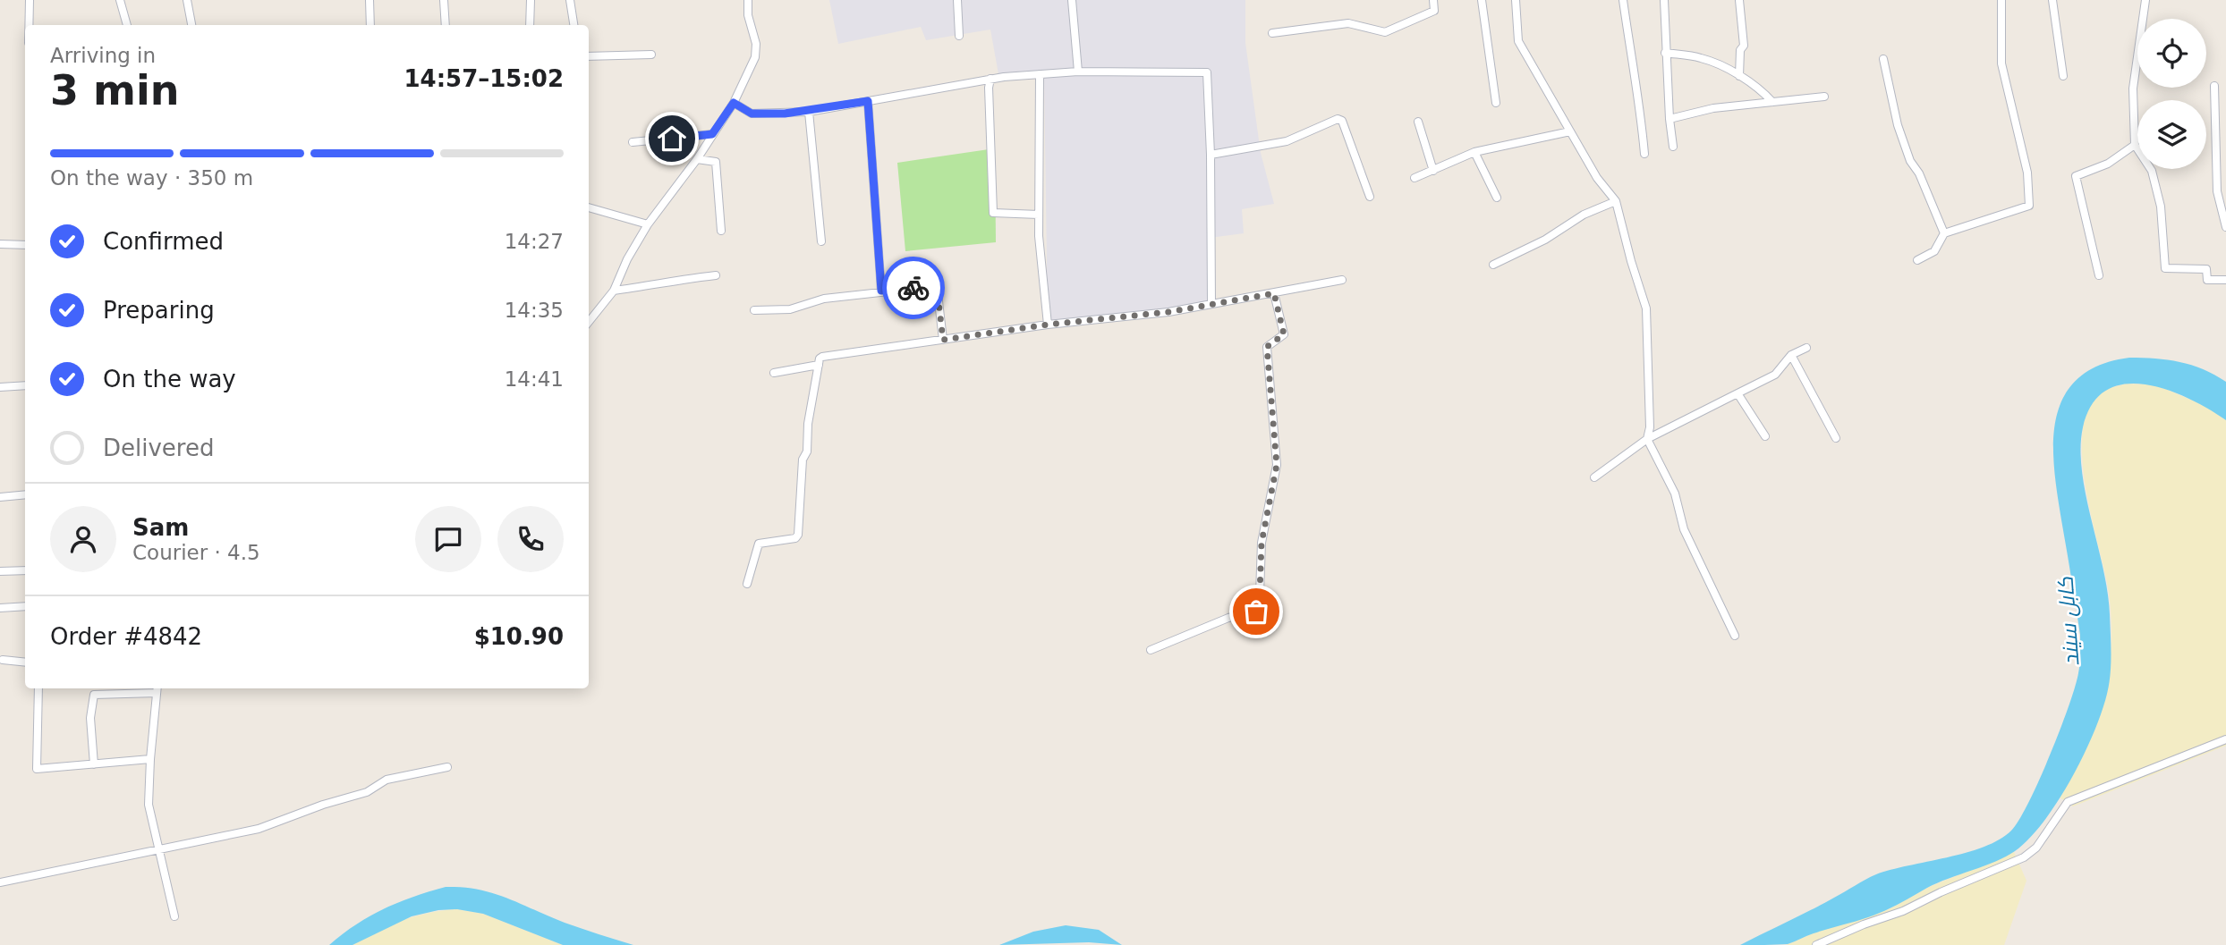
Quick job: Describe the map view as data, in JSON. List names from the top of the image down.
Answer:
{
  "water": ["کابل سيند"],
  "page": {
    "heading": ["3 min", "Arriving in", "14:57–15:02"],
    "panel": [
      "Sam",
      "Courier · 4.5",
      "Order #4842",
      "$10.90"
    ],
    "bar": "On the way · 350 m",
    "list": [
      ["Confirmed", "14:27"],
      ["Preparing", "14:35"],
      ["On the way", "14:41"],
      "Delivered"
    ]
  }
}
